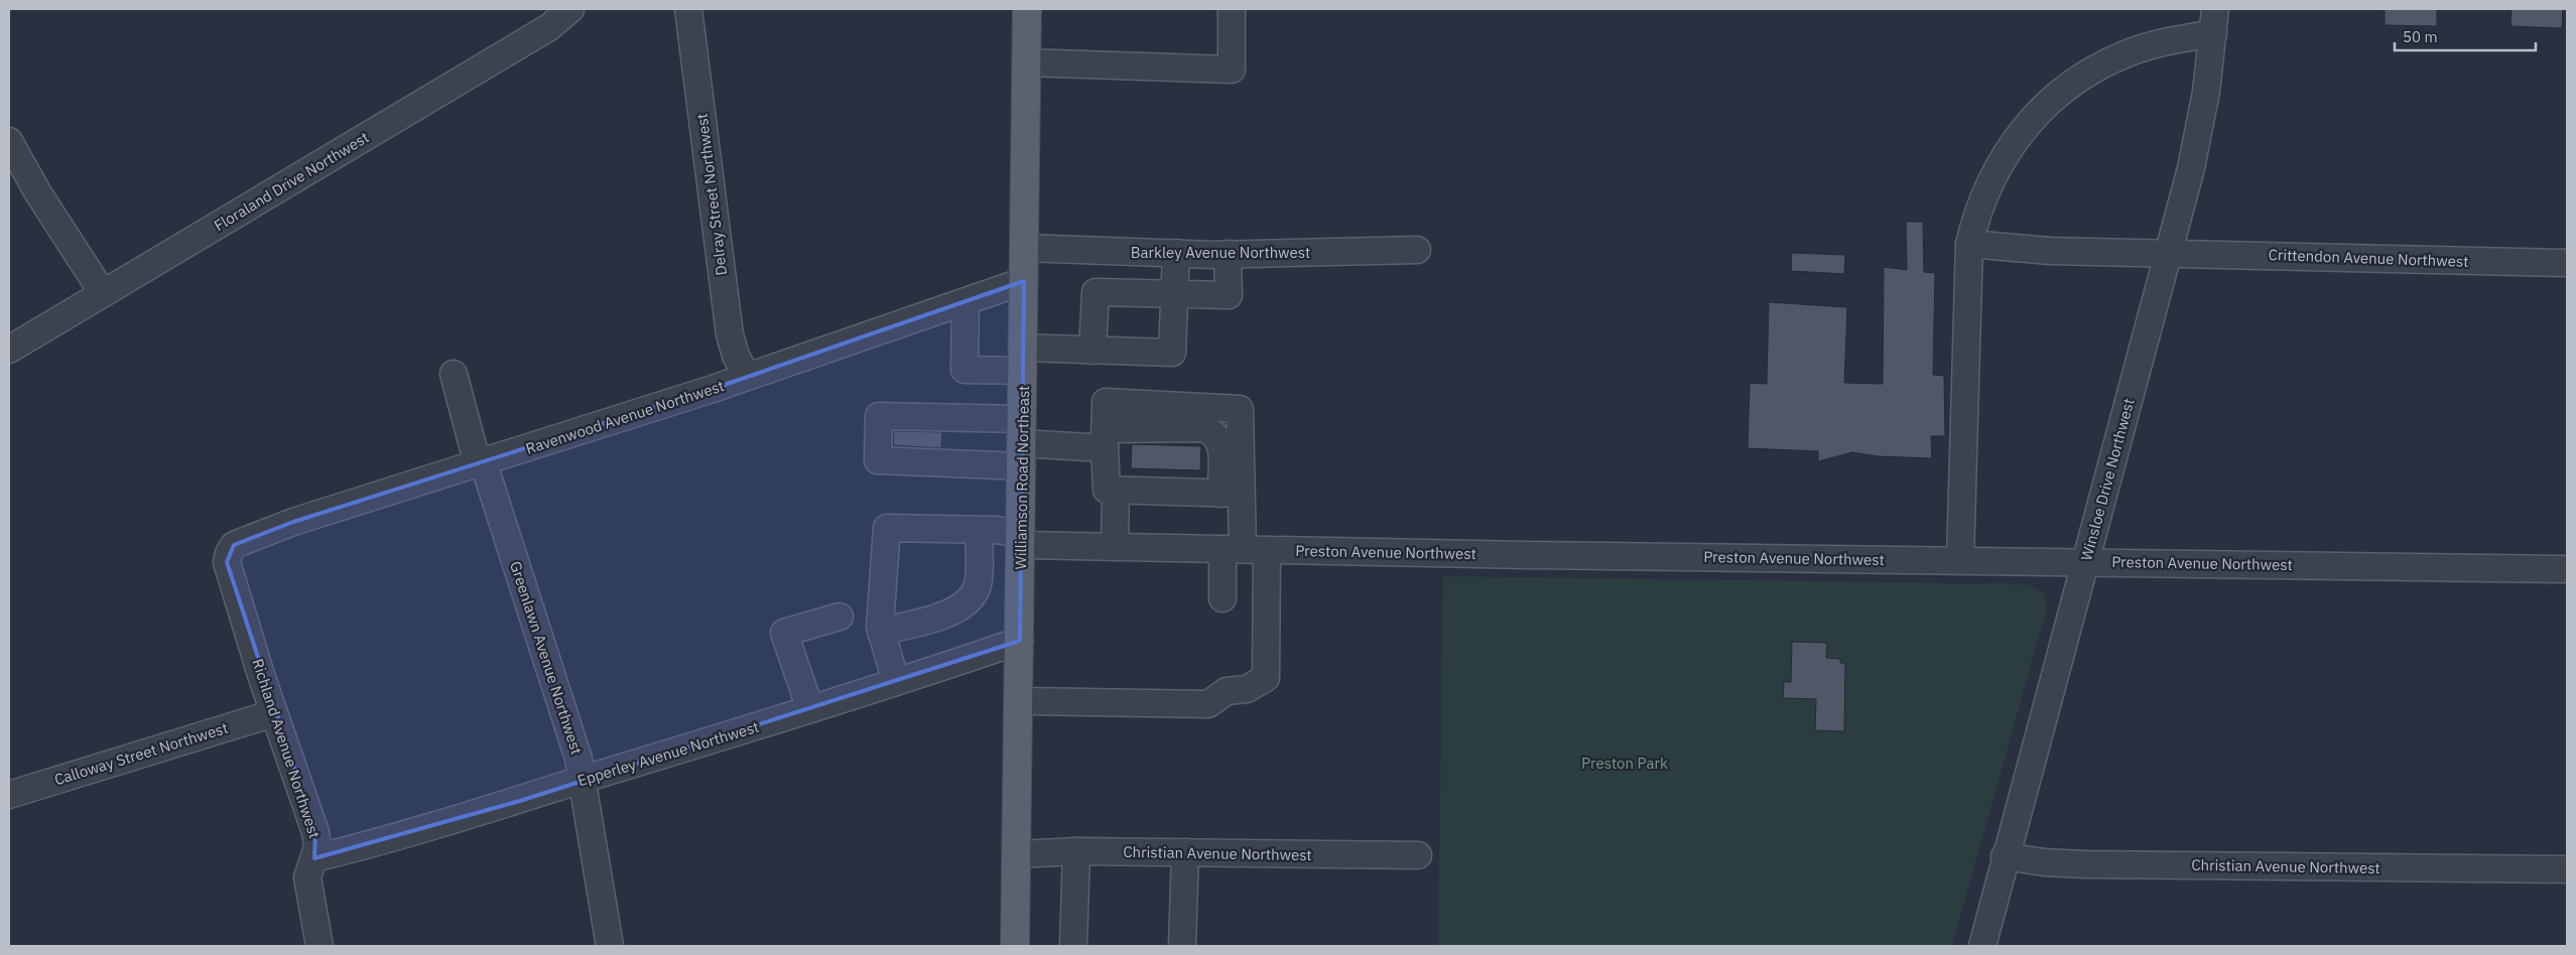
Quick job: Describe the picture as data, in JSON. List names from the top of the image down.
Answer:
{
  "streets": {
    "main road": ["Williamson Road Northeast"],
    "street": [
      "Floraland Drive Northwest",
      "Delray Street Northwest",
      "Barkley Avenue Northwest",
      "Crittendon Avenue Northwest",
      "Ravenwood Avenue Northwest",
      "Winsloe Drive Northwest",
      "Preston Avenue Northwest",
      "Greenlawn Avenue Northwest",
      "Richland Avenue Northwest",
      "Calloway Street Northwest",
      "Epperley Avenue Northwest",
      "Christian Avenue Northwest"
    ]
  },
  "crossings": [
    ["Delray Street Northwest", "Ravenwood Avenue Northwest"],
    ["Barkley Avenue Northwest", "Williamson Road Northeast"],
    ["Crittendon Avenue Northwest", "Winsloe Drive Northwest"],
    ["Ravenwood Avenue Northwest", "Williamson Road Northeast"],
    ["Ravenwood Avenue Northwest", "Greenlawn Avenue Northwest"],
    ["Ravenwood Avenue Northwest", "Richland Avenue Northwest"],
    ["Williamson Road Northeast", "Preston Avenue Northwest"],
    ["Williamson Road Northeast", "Epperley Avenue Northwest"],
    ["Williamson Road Northeast", "Christian Avenue Northwest"],
    ["Winsloe Drive Northwest", "Preston Avenue Northwest"],
    ["Winsloe Drive Northwest", "Christian Avenue Northwest"],
    ["Greenlawn Avenue Northwest", "Epperley Avenue Northwest"],
    ["Richland Avenue Northwest", "Calloway Street Northwest"],
    ["Richland Avenue Northwest", "Epperley Avenue Northwest"]
  ],
  "parks": ["Preston Park"],
  "scale_bar": "50 m"
}
